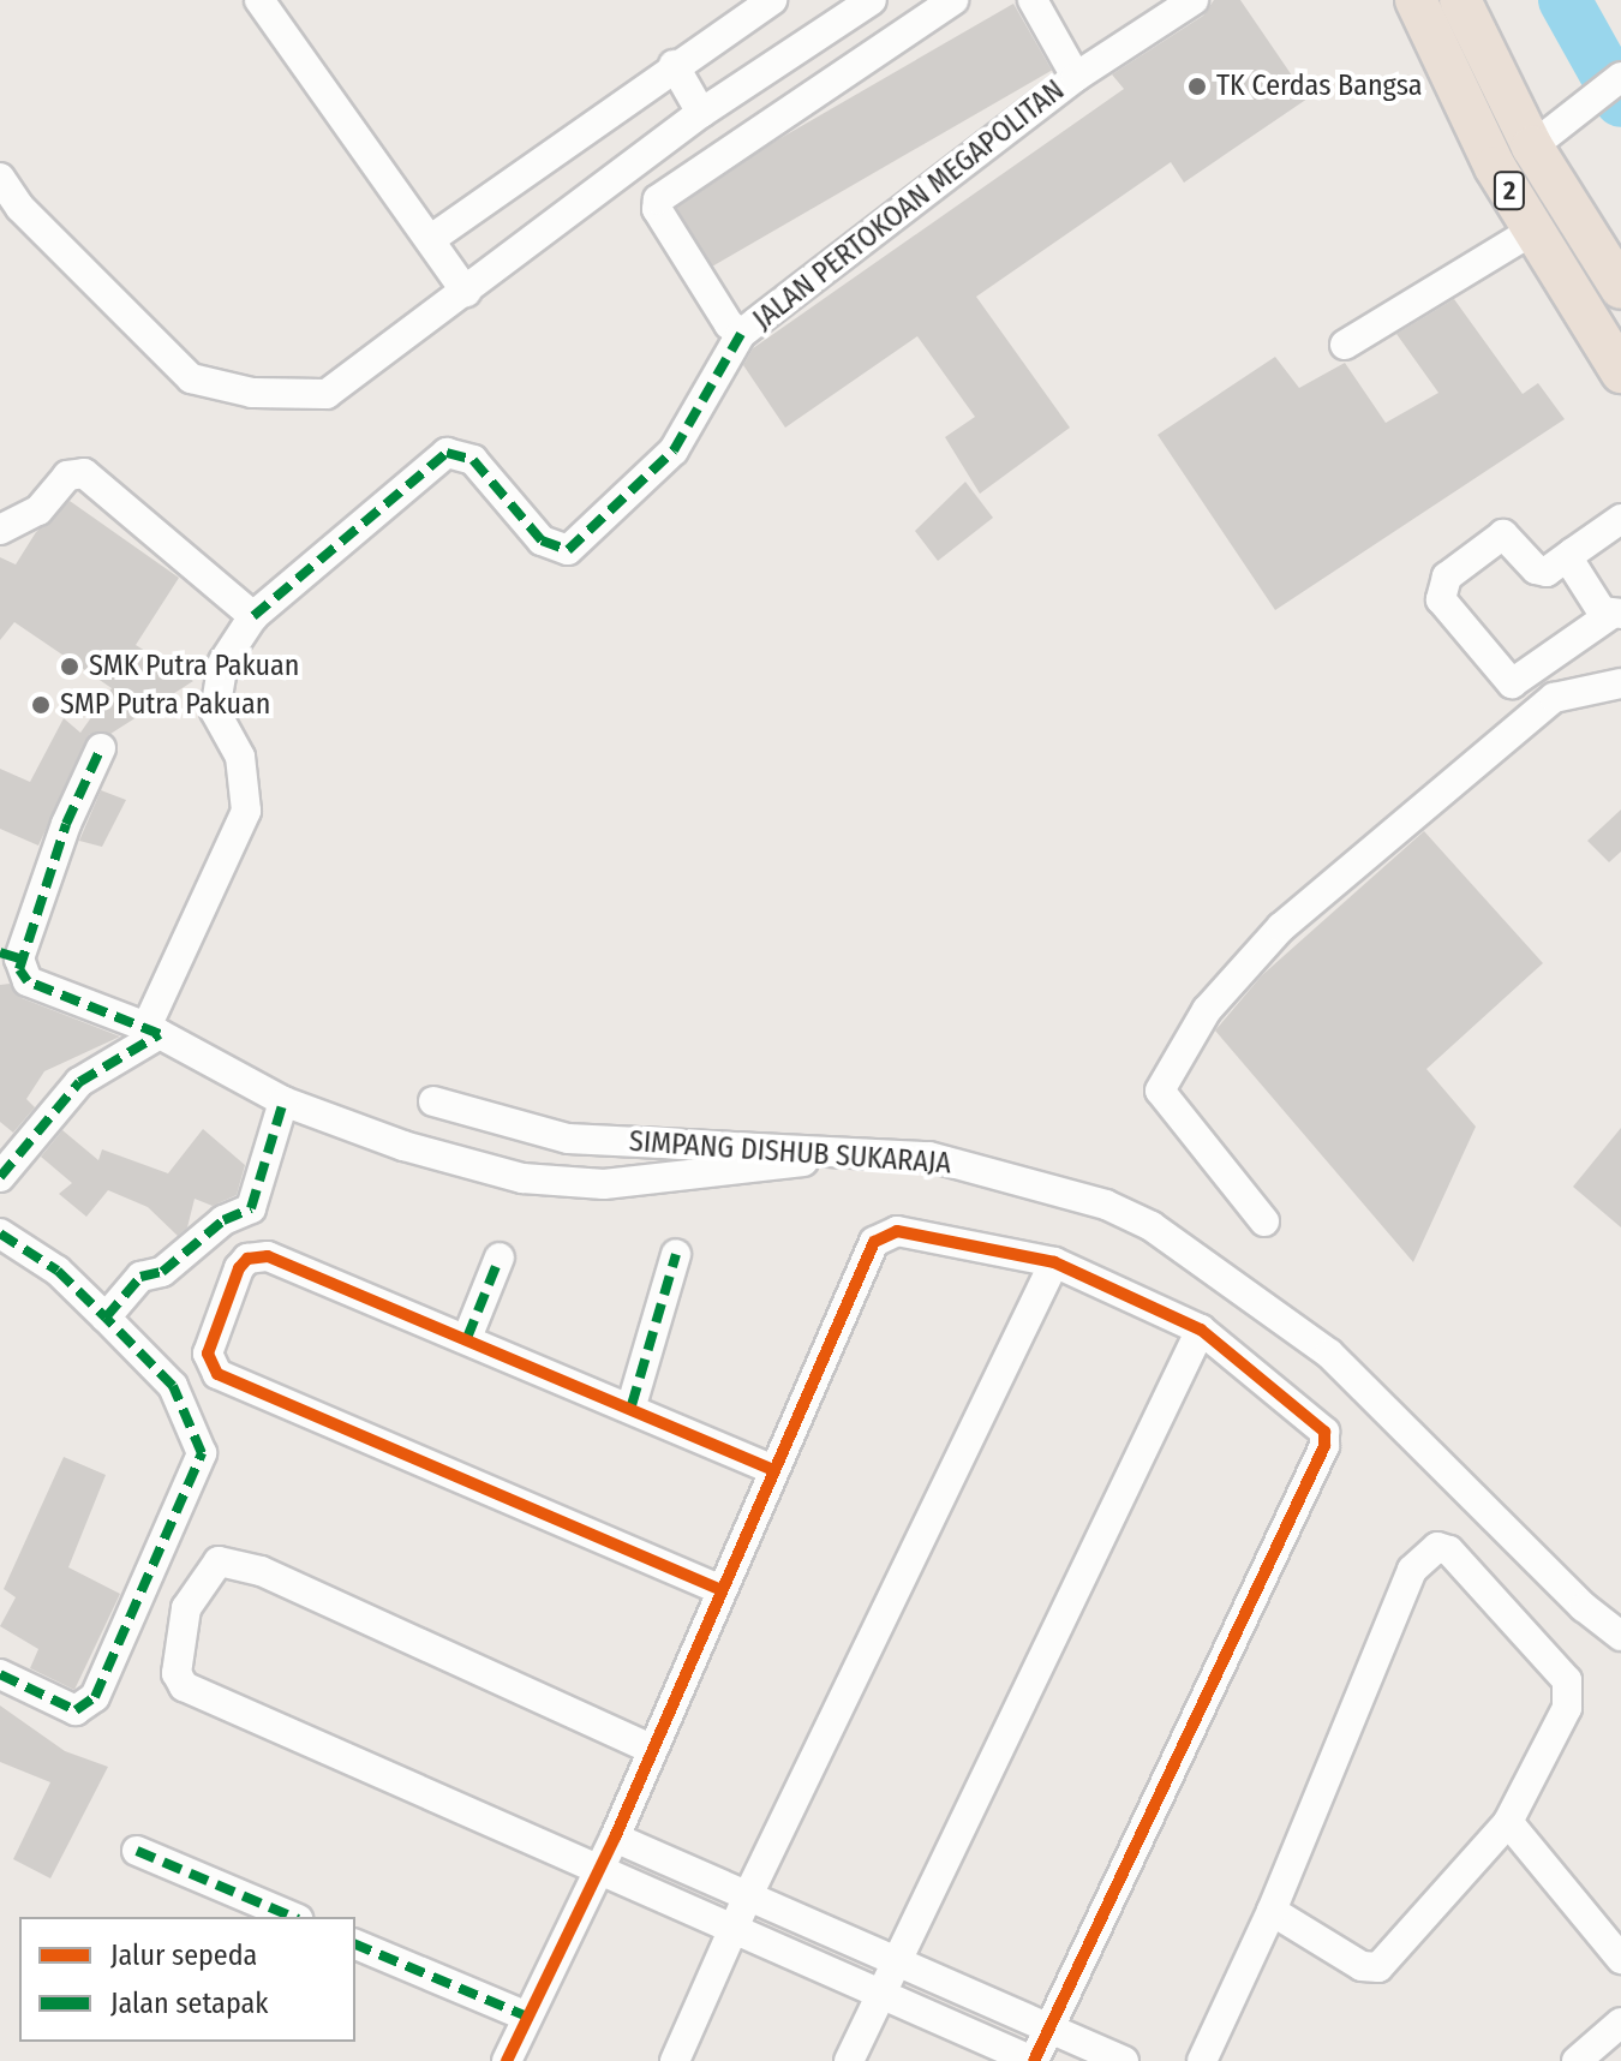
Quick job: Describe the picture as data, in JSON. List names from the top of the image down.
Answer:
{
  "streets": {
    "highway": ["2"],
    "street": ["JALAN PERTOKOAN MEGAPOLITAN", "SIMPANG DISHUB SUKARAJA"]
  },
  "places": ["TK Cerdas Bangsa", "SMK Putra Pakuan", "SMP Putra Pakuan"],
  "legend": ["Jalur sepeda", "Jalan setapak"]
}
